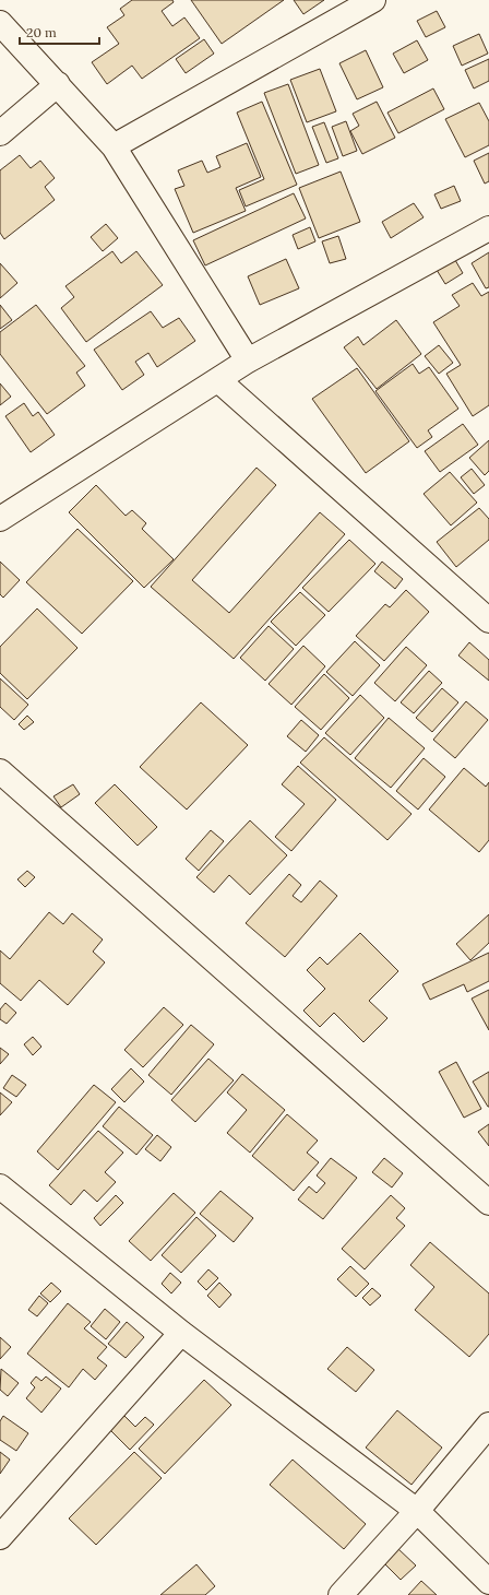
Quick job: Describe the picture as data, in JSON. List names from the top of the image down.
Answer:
{
  "scale_bar": "20 m"
}
